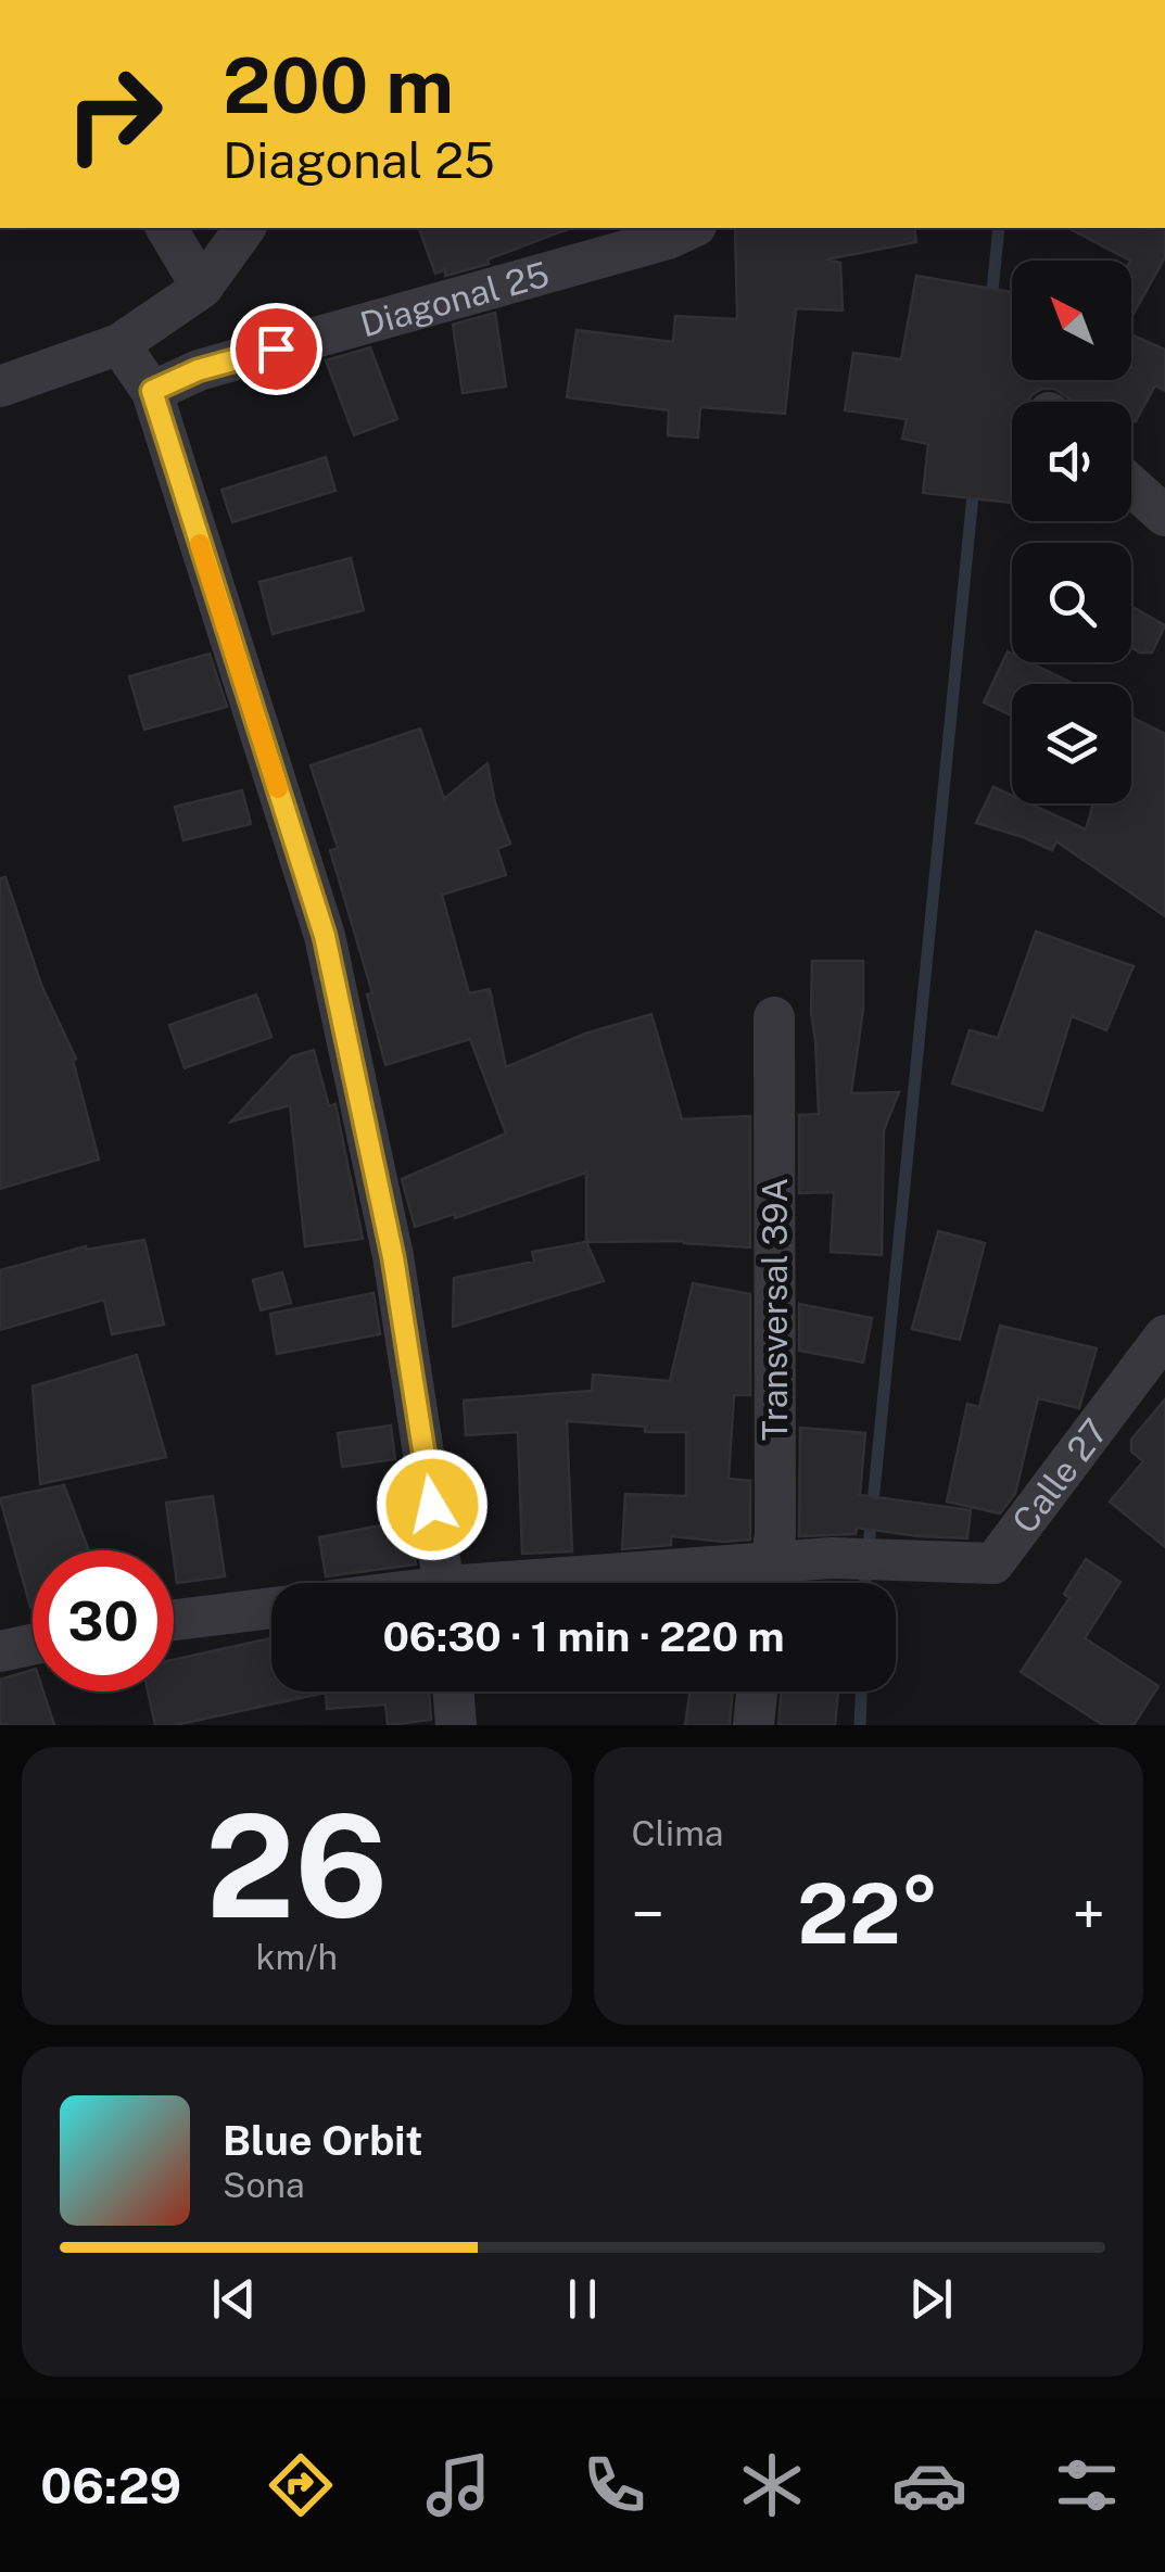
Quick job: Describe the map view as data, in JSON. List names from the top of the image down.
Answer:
{
  "streets": {
    "street": ["Diagonal 25", "Transversal 39A", "Calle 27"]
  },
  "crossings": [
    ["Transversal 39A", "Calle 27"]
  ],
  "north": "top left",
  "page": {
    "turn": ["200 m", "Diagonal 25"],
    "limit": "30",
    "trip": "06:30 · 1 min · 220 m",
    "tile": [
      ["26", "km/h"],
      "Clima"
    ],
    "heat": ["−", "22°", "+"],
    "song": ["Blue Orbit", "Sona"],
    "tabs": "06:29"
  }
}
